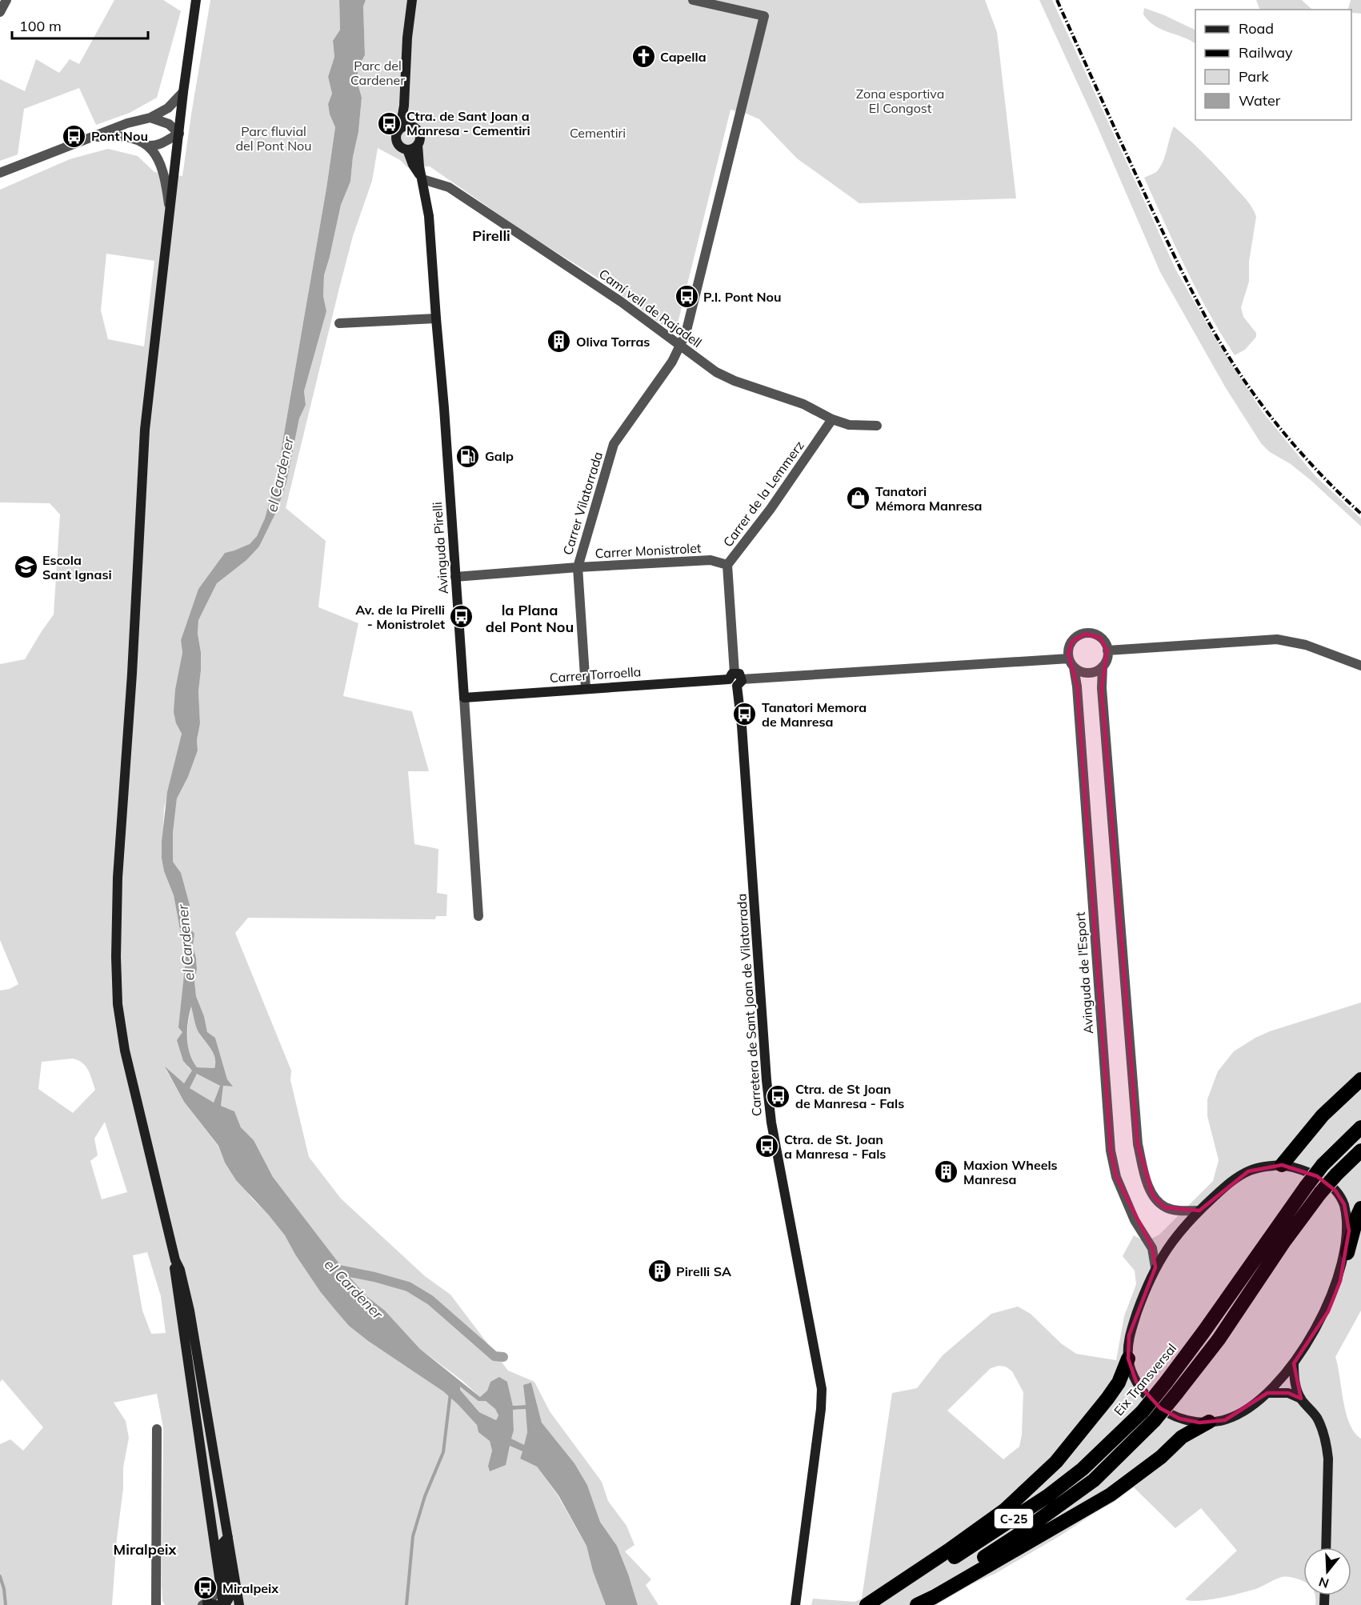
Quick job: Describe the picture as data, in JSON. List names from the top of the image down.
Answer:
{
  "streets": {
    "highway": ["Eix Transversal", "C-25"],
    "street": [
      "Camí vell de Rajadell",
      "Carrer de la Lemmerz",
      "Carrer Vilatorrada",
      "Avinguda Pirelli",
      "Carrer Monistrolet",
      "Carrer Torroella",
      "Avinguda de l'Esport",
      "Carretera de Sant Joan de Vilatorrada"
    ]
  },
  "crossings": [
    ["Camí vell de Rajadell", "Carrer de la Lemmerz"],
    ["Camí vell de Rajadell", "Carrer Vilatorrada"],
    ["Camí vell de Rajadell", "Avinguda Pirelli"],
    ["Carrer de la Lemmerz", "Carrer Monistrolet"],
    ["Carrer de la Lemmerz", "Carrer Torroella"],
    ["Carrer de la Lemmerz", "Carretera de Sant Joan de Vilatorrada"],
    ["Carrer Vilatorrada", "Carrer Monistrolet"],
    ["Carrer Vilatorrada", "Carrer Torroella"],
    ["Avinguda Pirelli", "Carrer Monistrolet"],
    ["Avinguda Pirelli", "Carrer Torroella"],
    ["Carrer Torroella", "Carretera de Sant Joan de Vilatorrada"]
  ],
  "districts": ["Pirelli", "la Plana del Pont Nou", "Miralpeix"],
  "water": ["el Cardener"],
  "parks": [
    "Parc del Cardener",
    "Zona esportiva El Congost",
    "Parc fluvial del Pont Nou",
    "Cementiri"
  ],
  "places": {
    "church": ["Capella"],
    "bus stop": [
      "Ctra. de Sant Joan a Manresa - Cementiri",
      "Pont Nou",
      "P.I. Pont Nou",
      "Av. de la Pirelli - Monistrolet",
      "Tanatori Memora de Manresa",
      "Ctra. de St Joan de Manresa - Fals",
      "Ctra. de St. Joan a Manresa - Fals",
      "Miralpeix"
    ],
    "building": ["Oliva Torras", "Maxion Wheels Manresa", "Pirelli SA"],
    "fuel station": ["Galp"],
    "shop": ["Tanatori Mémora Manresa"],
    "school or university": ["Escola Sant Ignasi"]
  },
  "legend": [
    "Road",
    "Railway",
    "Park",
    "Water"
  ],
  "scale_bar": "100 m",
  "north": "bottom"
}
